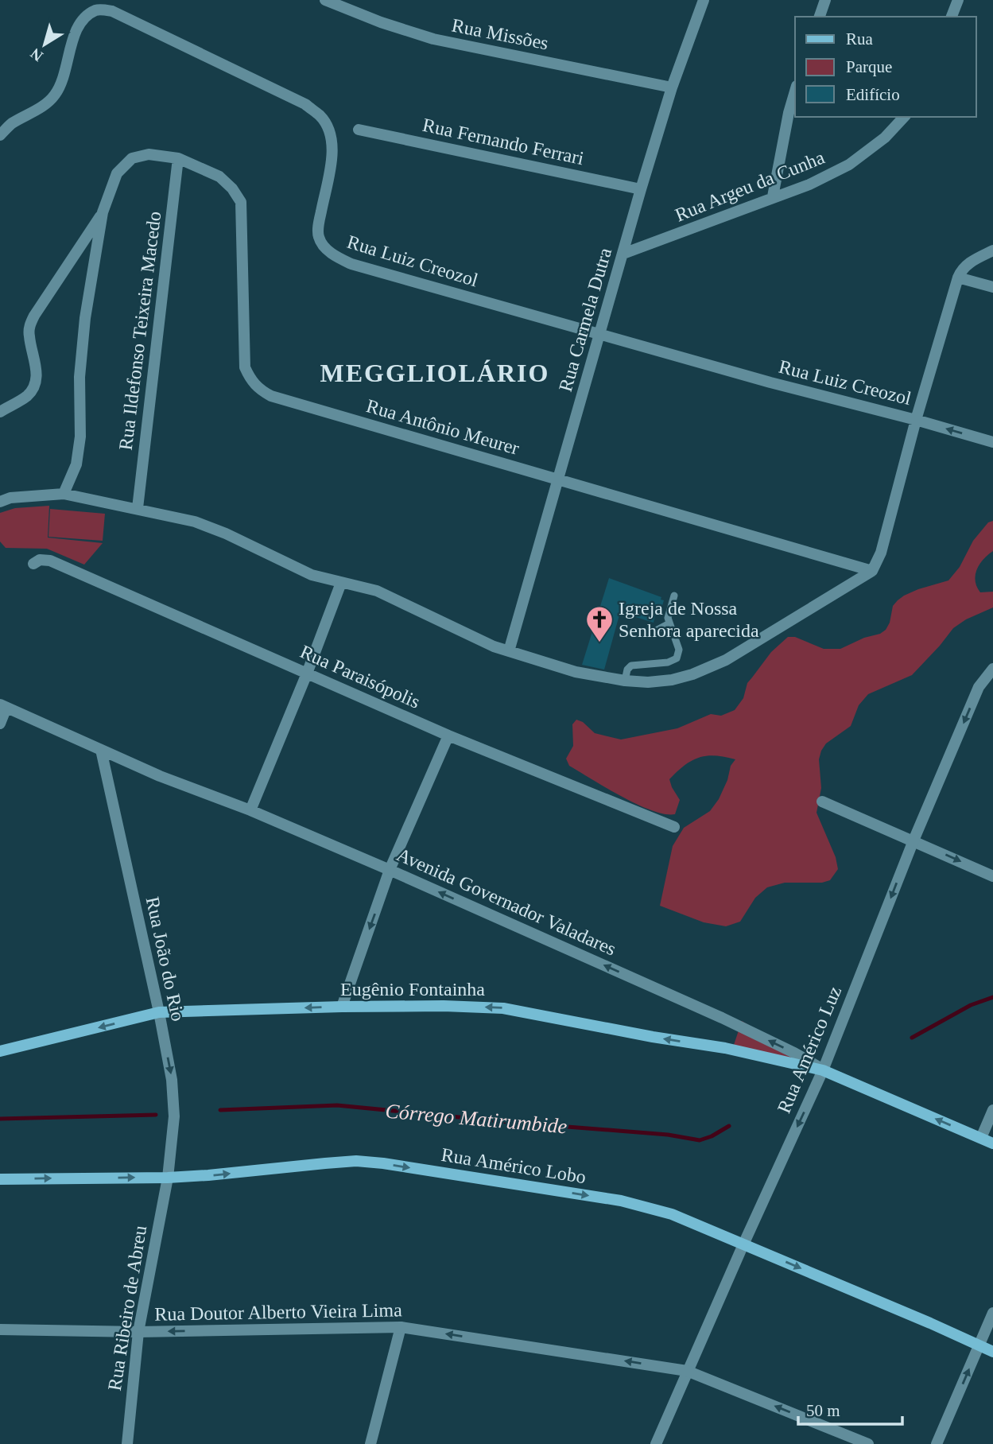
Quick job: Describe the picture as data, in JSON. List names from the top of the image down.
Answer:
{
  "streets": {
    "main road": ["Avenida Governador Valadares", "Eugênio Fontainha", "Rua Américo Lobo"],
    "street": [
      "Rua Missões",
      "Rua Fernando Ferrari",
      "Rua Argeu da Cunha",
      "Rua Luiz Creozol",
      "Rua Carmela Dutra",
      "Rua Ildefonso Teixeira Macedo",
      "Rua Antônio Meurer",
      "Rua Paraisópolis",
      "Rua João do Rio",
      "Rua Américo Luz",
      "Rua Ribeiro de Abreu",
      "Rua Doutor Alberto Vieira Lima"
    ]
  },
  "crossings": [
    ["Rua Missões", "Rua Carmela Dutra"],
    ["Rua Fernando Ferrari", "Rua Carmela Dutra"],
    ["Rua Argeu da Cunha", "Rua Carmela Dutra"],
    ["Rua Luiz Creozol", "Rua Carmela Dutra"],
    ["Rua Carmela Dutra", "Rua Antônio Meurer"],
    ["Rua Ildefonso Teixeira Macedo", "Rua Antônio Meurer"],
    ["Avenida Governador Valadares", "Rua João do Rio"],
    ["Avenida Governador Valadares", "Eugênio Fontainha"],
    ["Avenida Governador Valadares", "Rua Américo Luz"],
    ["Rua João do Rio", "Eugênio Fontainha"],
    ["Rua João do Rio", "Rua Américo Lobo"],
    ["Rua João do Rio", "Rua Ribeiro de Abreu"],
    ["Eugênio Fontainha", "Rua Américo Luz"],
    ["Rua Américo Luz", "Rua Américo Lobo"],
    ["Rua Américo Luz", "Rua Doutor Alberto Vieira Lima"],
    ["Rua Américo Lobo", "Rua Ribeiro de Abreu"],
    ["Rua Ribeiro de Abreu", "Rua Doutor Alberto Vieira Lima"]
  ],
  "one_way": [
    "Avenida Governador Valadares",
    "Rua João do Rio",
    "Eugênio Fontainha",
    "Rua Américo Luz",
    "Rua Américo Lobo",
    "Rua Doutor Alberto Vieira Lima"
  ],
  "districts": ["MEGGLIOLÁRIO"],
  "water": ["Córrego Matirumbide"],
  "places": {
    "church": ["Igreja de Nossa Senhora aparecida"]
  },
  "legend": ["Rua", "Parque", "Edifício"],
  "scale_bar": "50 m",
  "north": "bottom left"
}
